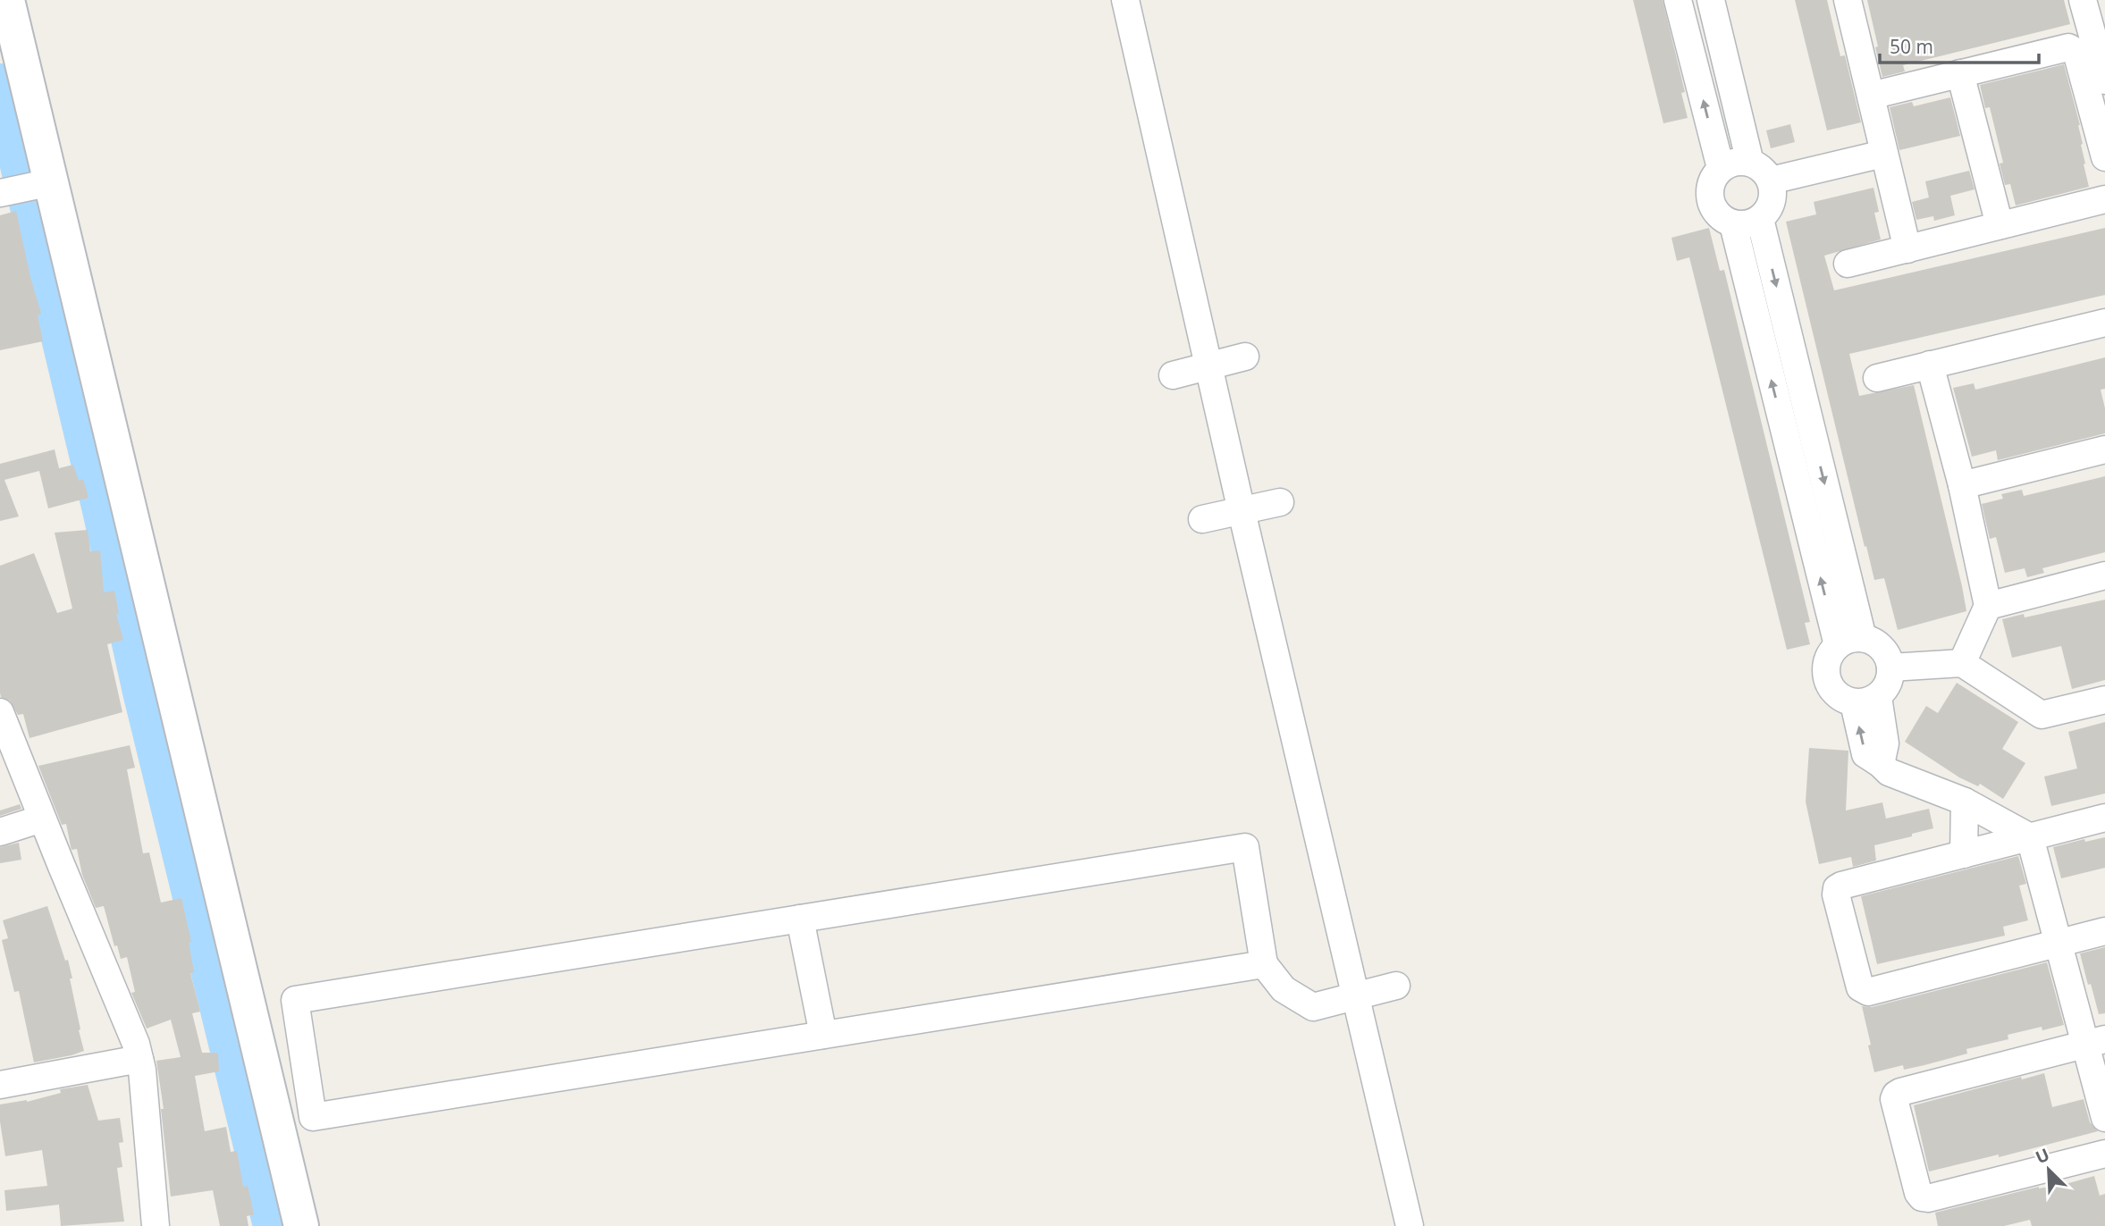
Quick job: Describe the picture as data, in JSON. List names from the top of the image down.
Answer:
{
  "scale_bar": "50 m",
  "north": "top left"
}
